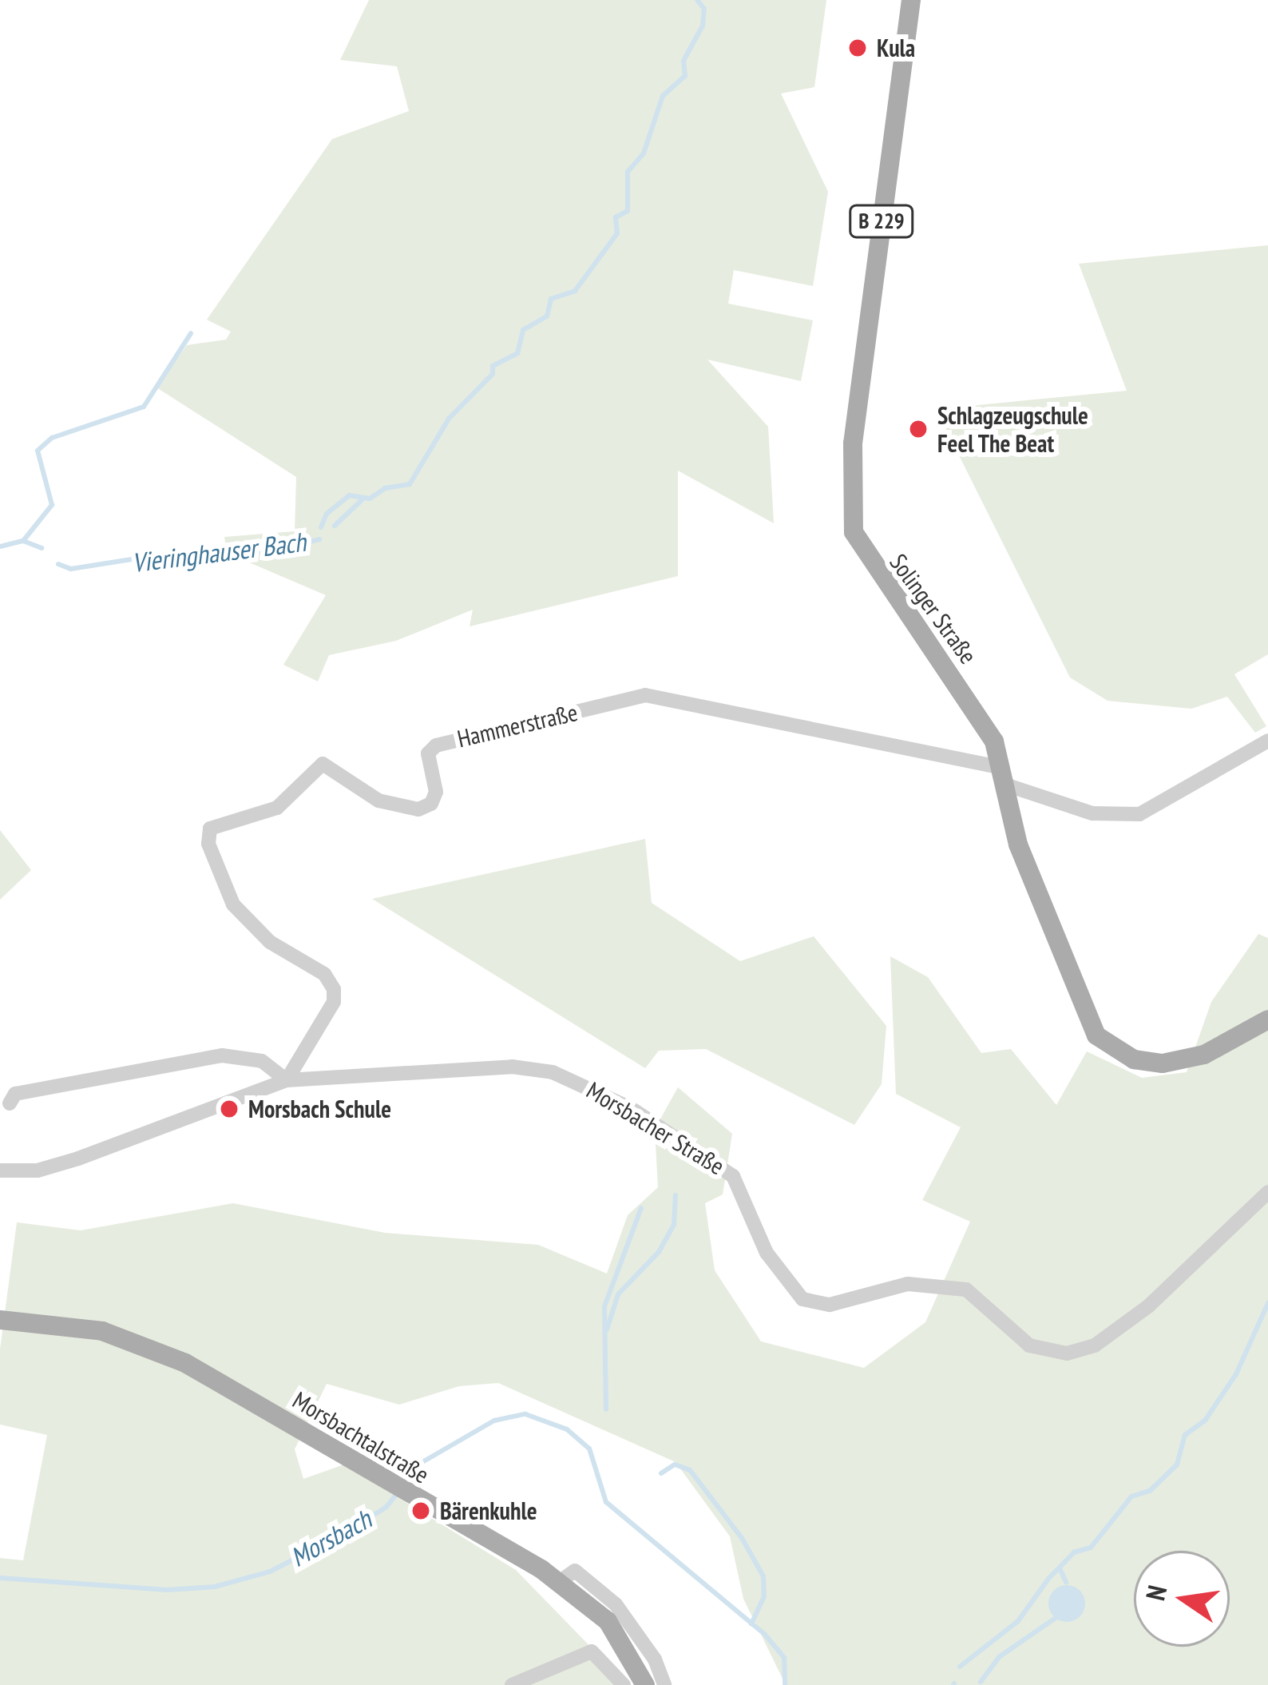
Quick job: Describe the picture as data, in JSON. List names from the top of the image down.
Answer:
{
  "streets": {
    "main road": ["B 229", "Solinger Straße", "Morsbachtalstraße"],
    "street": ["Hammerstraße", "Morsbacher Straße"]
  },
  "crossings": [
    ["Solinger Straße", "Hammerstraße"],
    ["Hammerstraße", "Morsbacher Straße"]
  ],
  "water": ["Vieringhauser Bach", "Morsbach"],
  "places": [
    "Kula",
    "Schlagzeugschule Feel The Beat",
    "Morsbach Schule",
    "Bärenkuhle"
  ],
  "north": "left"
}
